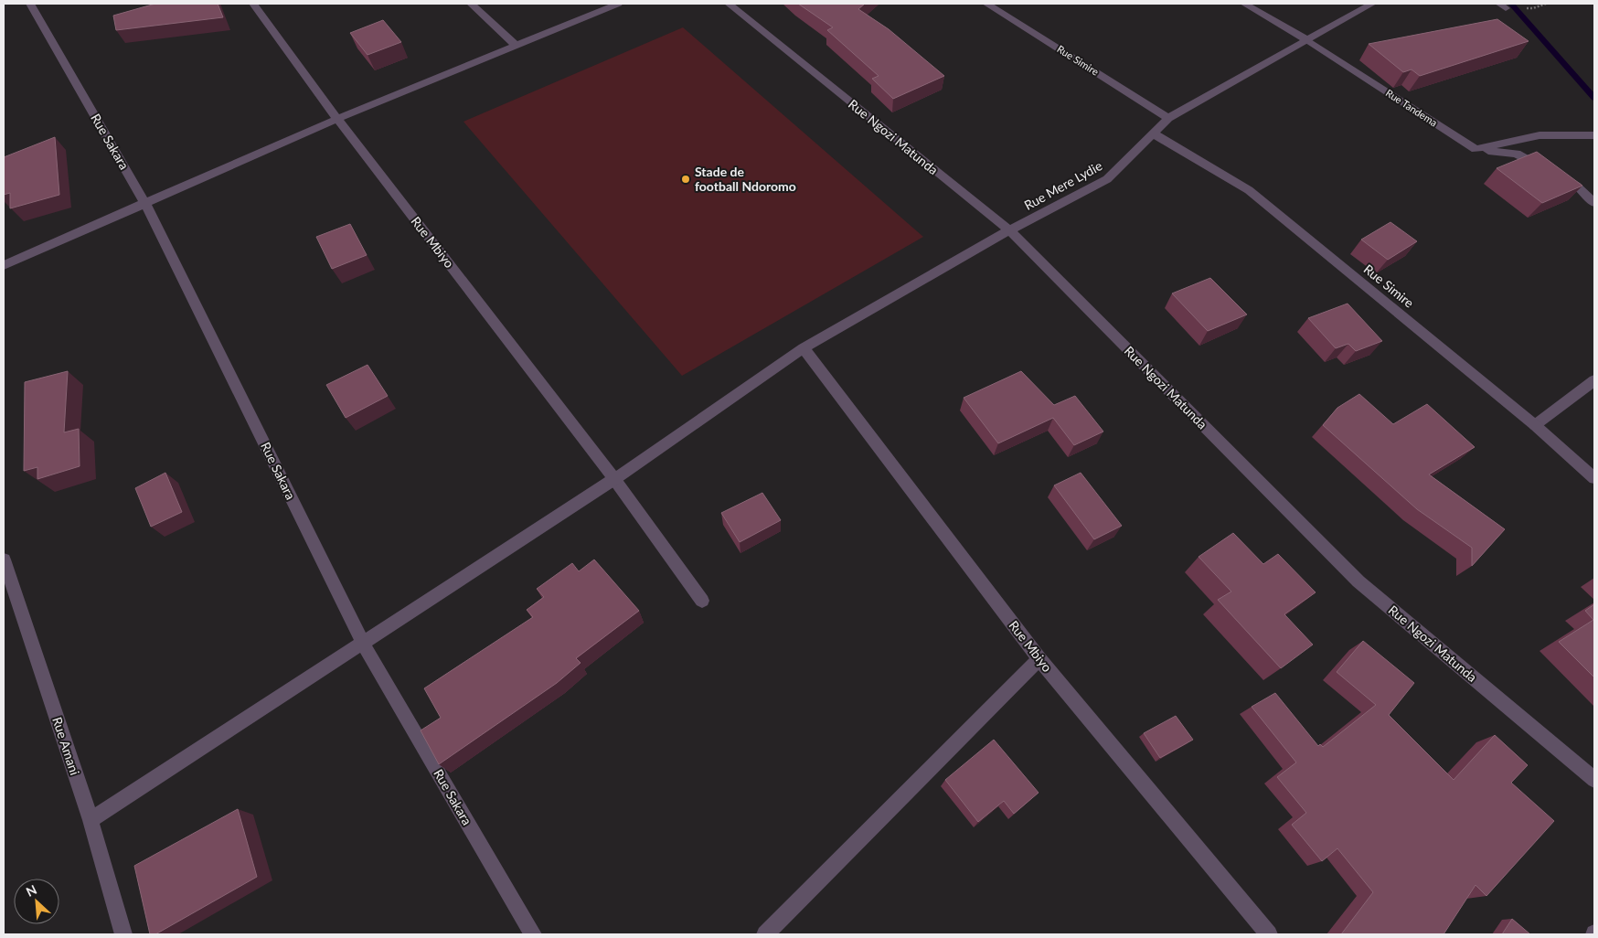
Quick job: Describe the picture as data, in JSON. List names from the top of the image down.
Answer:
{
  "streets": {
    "street": [
      "Rue Simire",
      "Rue Tandema",
      "Rue Ngozi Matunda",
      "Rue Sakara",
      "Rue Mere Lydie",
      "Rue Mbiyo",
      "Rue Amani"
    ]
  },
  "crossings": [
    ["Rue Simire", "Rue Mere Lydie"],
    ["Rue Tandema", "Rue Mere Lydie"],
    ["Rue Ngozi Matunda", "Rue Mere Lydie"],
    ["Rue Sakara", "Rue Mere Lydie"],
    ["Rue Mere Lydie", "Rue Mbiyo"],
    ["Rue Mere Lydie", "Rue Amani"]
  ],
  "places": ["Stade de football Ndoromo"],
  "north": "top left"
}
